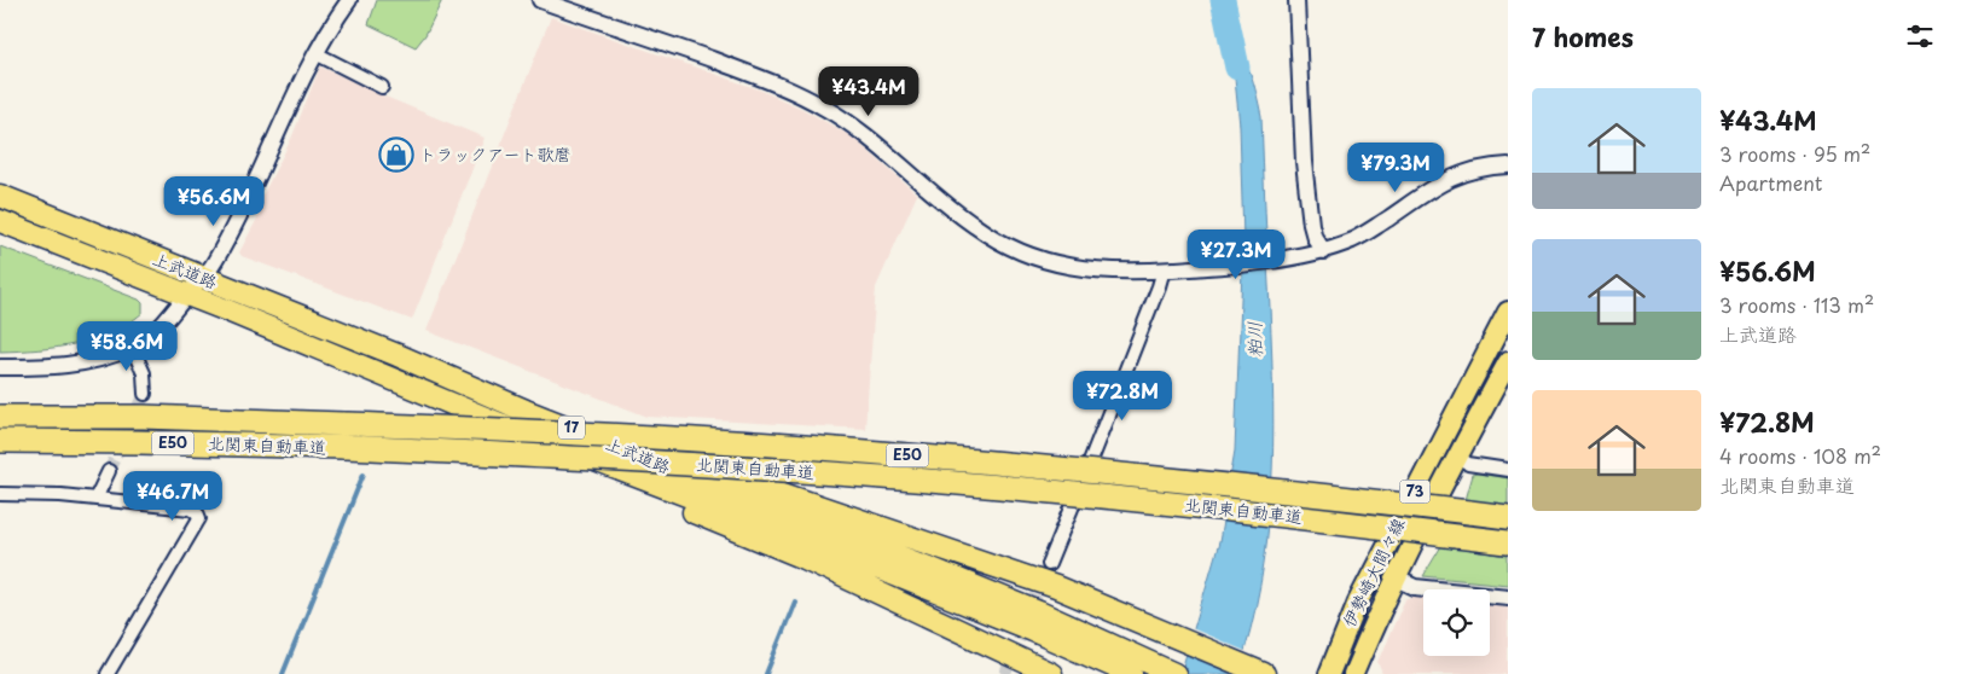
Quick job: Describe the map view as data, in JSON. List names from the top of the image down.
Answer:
{
  "streets": {
    "highway": [
      "上武道路",
      "17",
      "E50",
      "北関東自動車道"
    ],
    "main road": ["73", "伊勢崎大間々線"]
  },
  "water": ["粕川"],
  "places": {
    "shop": ["トラックアート歌麿"]
  },
  "page": {
    "heading": "7 homes",
    "price": [
      "¥43.4M",
      "¥79.3M",
      "¥56.6M",
      "¥27.3M",
      "¥58.6M",
      "¥72.8M",
      "¥46.7M"
    ],
    "list": [
      {
        "name": "¥43.4M",
        "note": "3 rooms · 95 m² · Apartment"
      },
      {
        "name": "¥56.6M",
        "note": "3 rooms · 113 m² · 上武道路"
      },
      {
        "name": "¥72.8M",
        "note": "4 rooms · 108 m² · 北関東自動車道"
      }
    ]
  }
}
